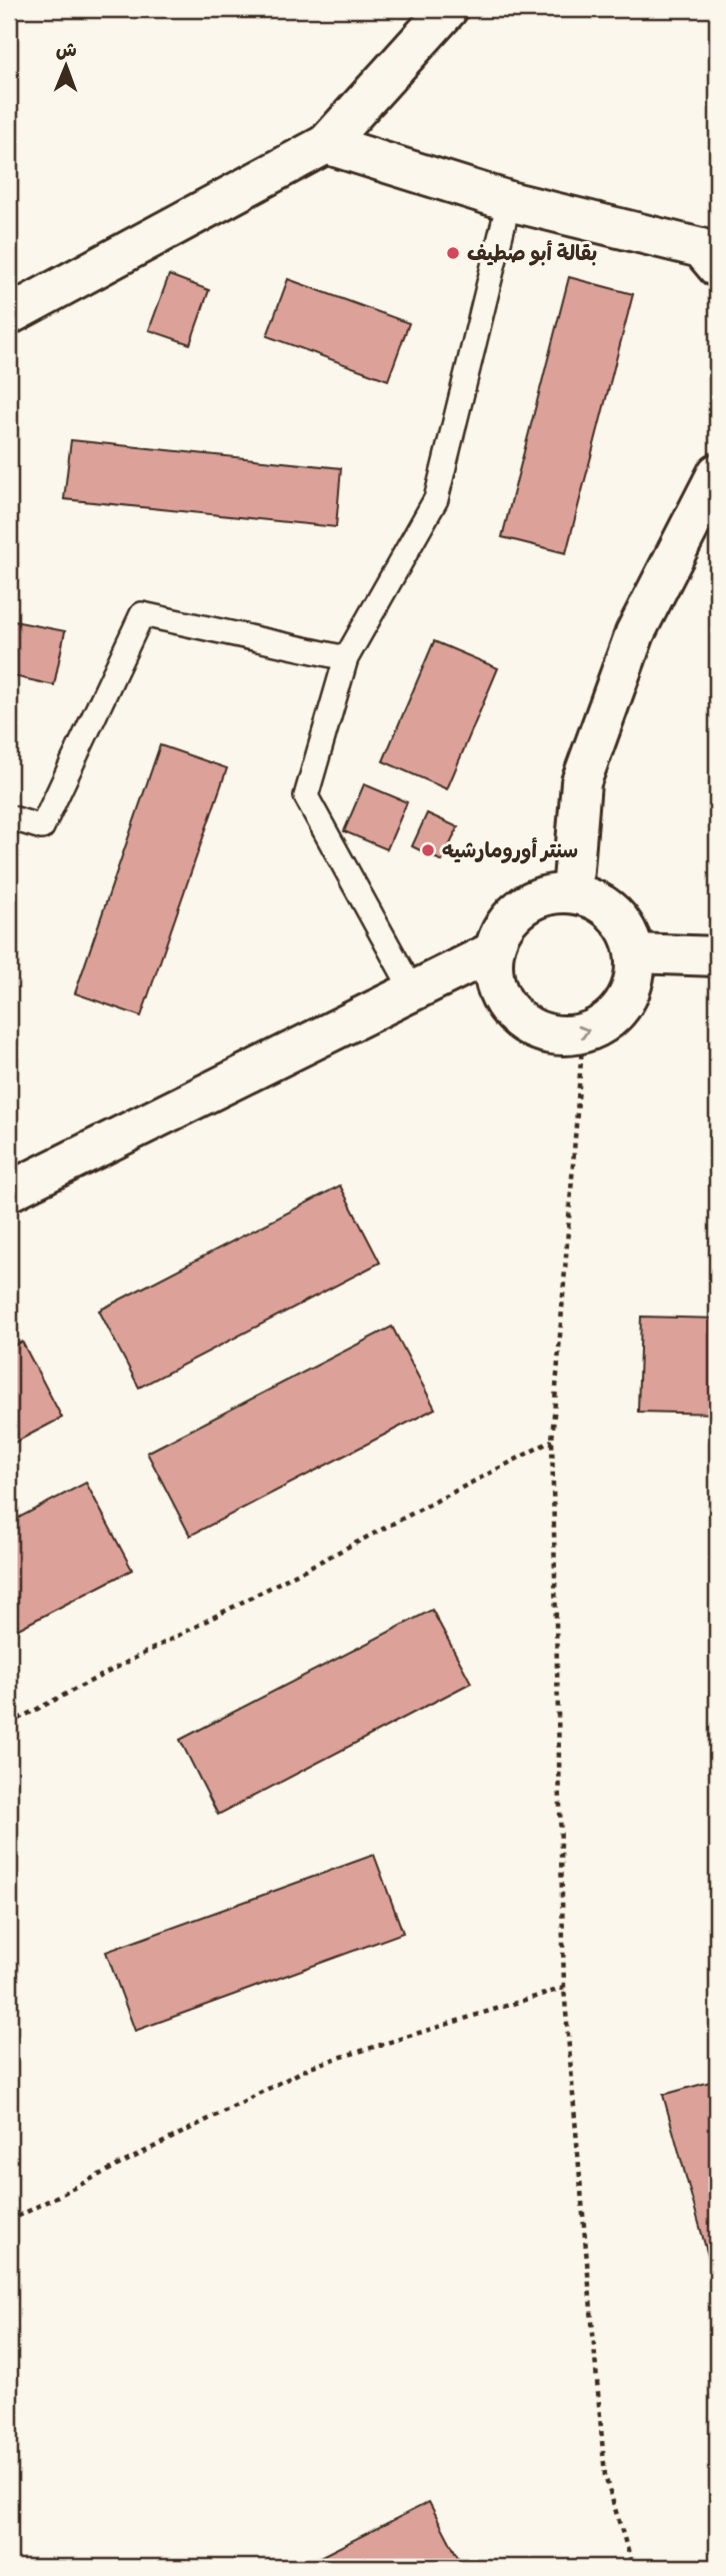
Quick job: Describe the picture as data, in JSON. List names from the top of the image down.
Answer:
{
  "places": ["بقالة أبو صطيف", "سنتر أورومارشيه"],
  "north": "top"
}
